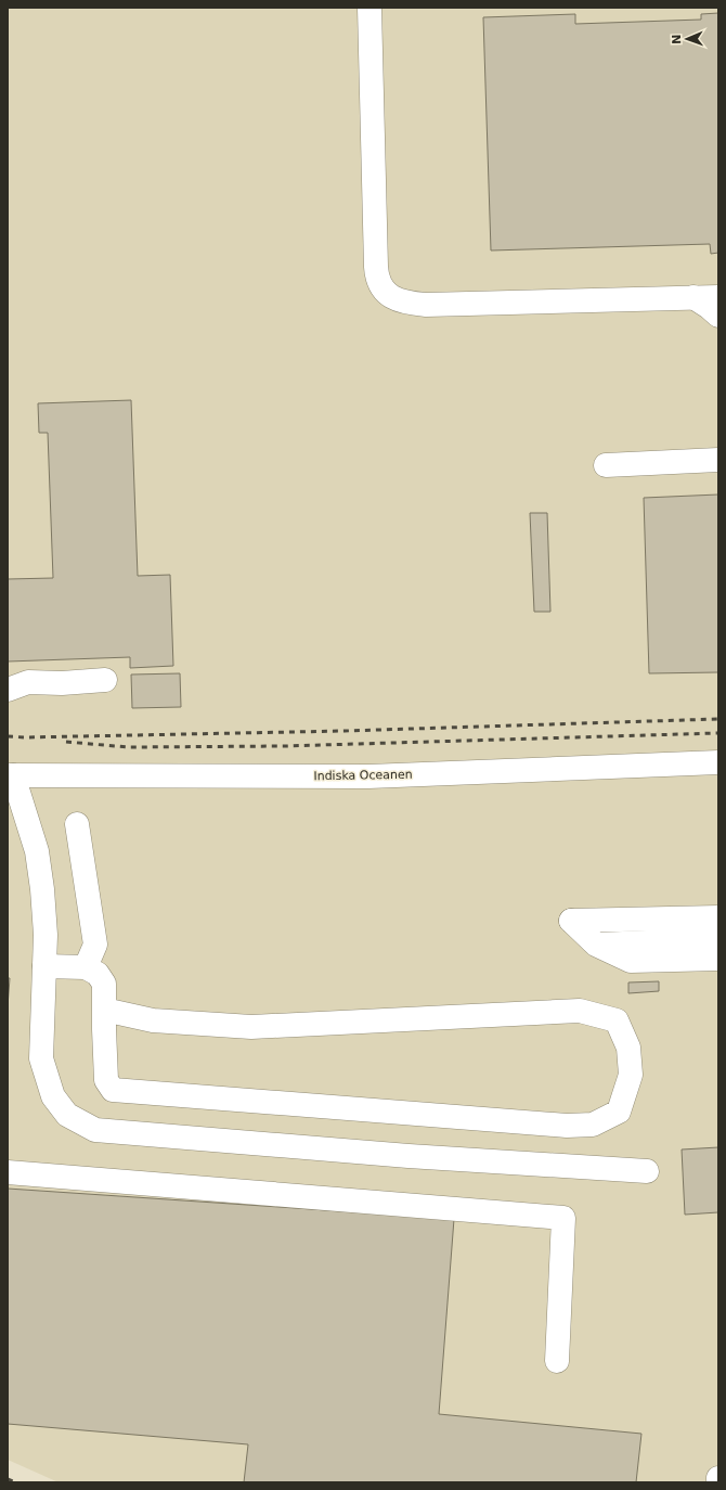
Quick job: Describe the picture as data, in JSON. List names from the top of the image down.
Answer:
{
  "streets": {
    "street": ["Indiska Oceanen"]
  },
  "north": "left"
}
